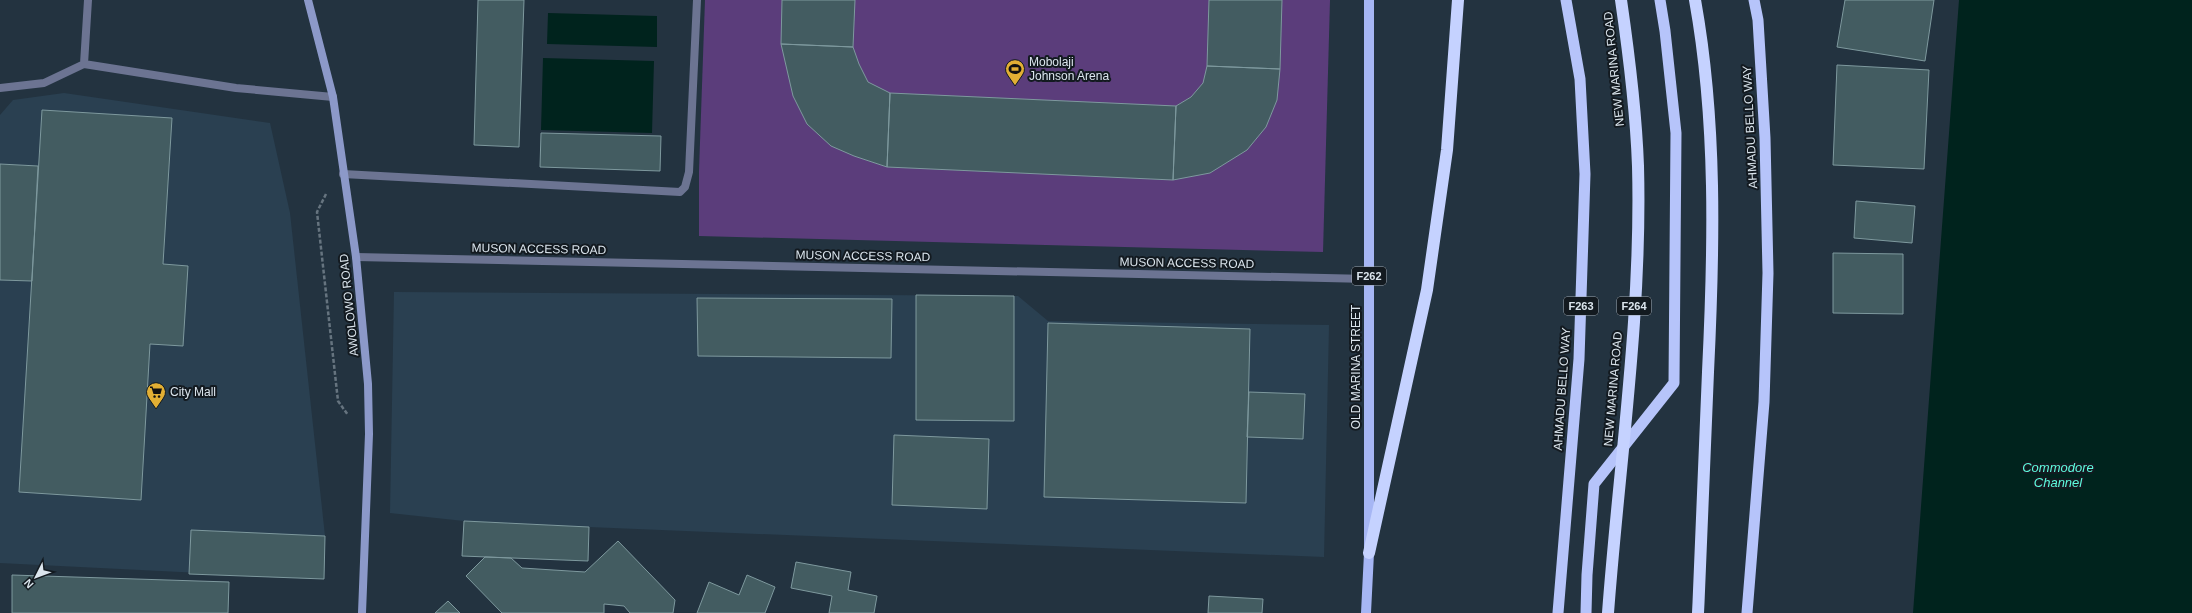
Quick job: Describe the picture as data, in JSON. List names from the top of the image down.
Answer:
{
  "streets": {
    "highway": [
      "NEW MARINA ROAD",
      "AHMADU BELLO WAY",
      "F263",
      "F264"
    ],
    "main road": ["F262", "AWOLOWO ROAD", "OLD MARINA STREET"],
    "lane": ["MUSON ACCESS ROAD"]
  },
  "crossings": [
    ["MUSON ACCESS ROAD", "AWOLOWO ROAD"],
    ["MUSON ACCESS ROAD", "OLD MARINA STREET"]
  ],
  "water": ["Commodore Channel"],
  "places": {
    "sports": ["Mobolaji Johnson Arena"],
    "supermarket": ["City Mall"]
  },
  "north": "bottom left"
}
